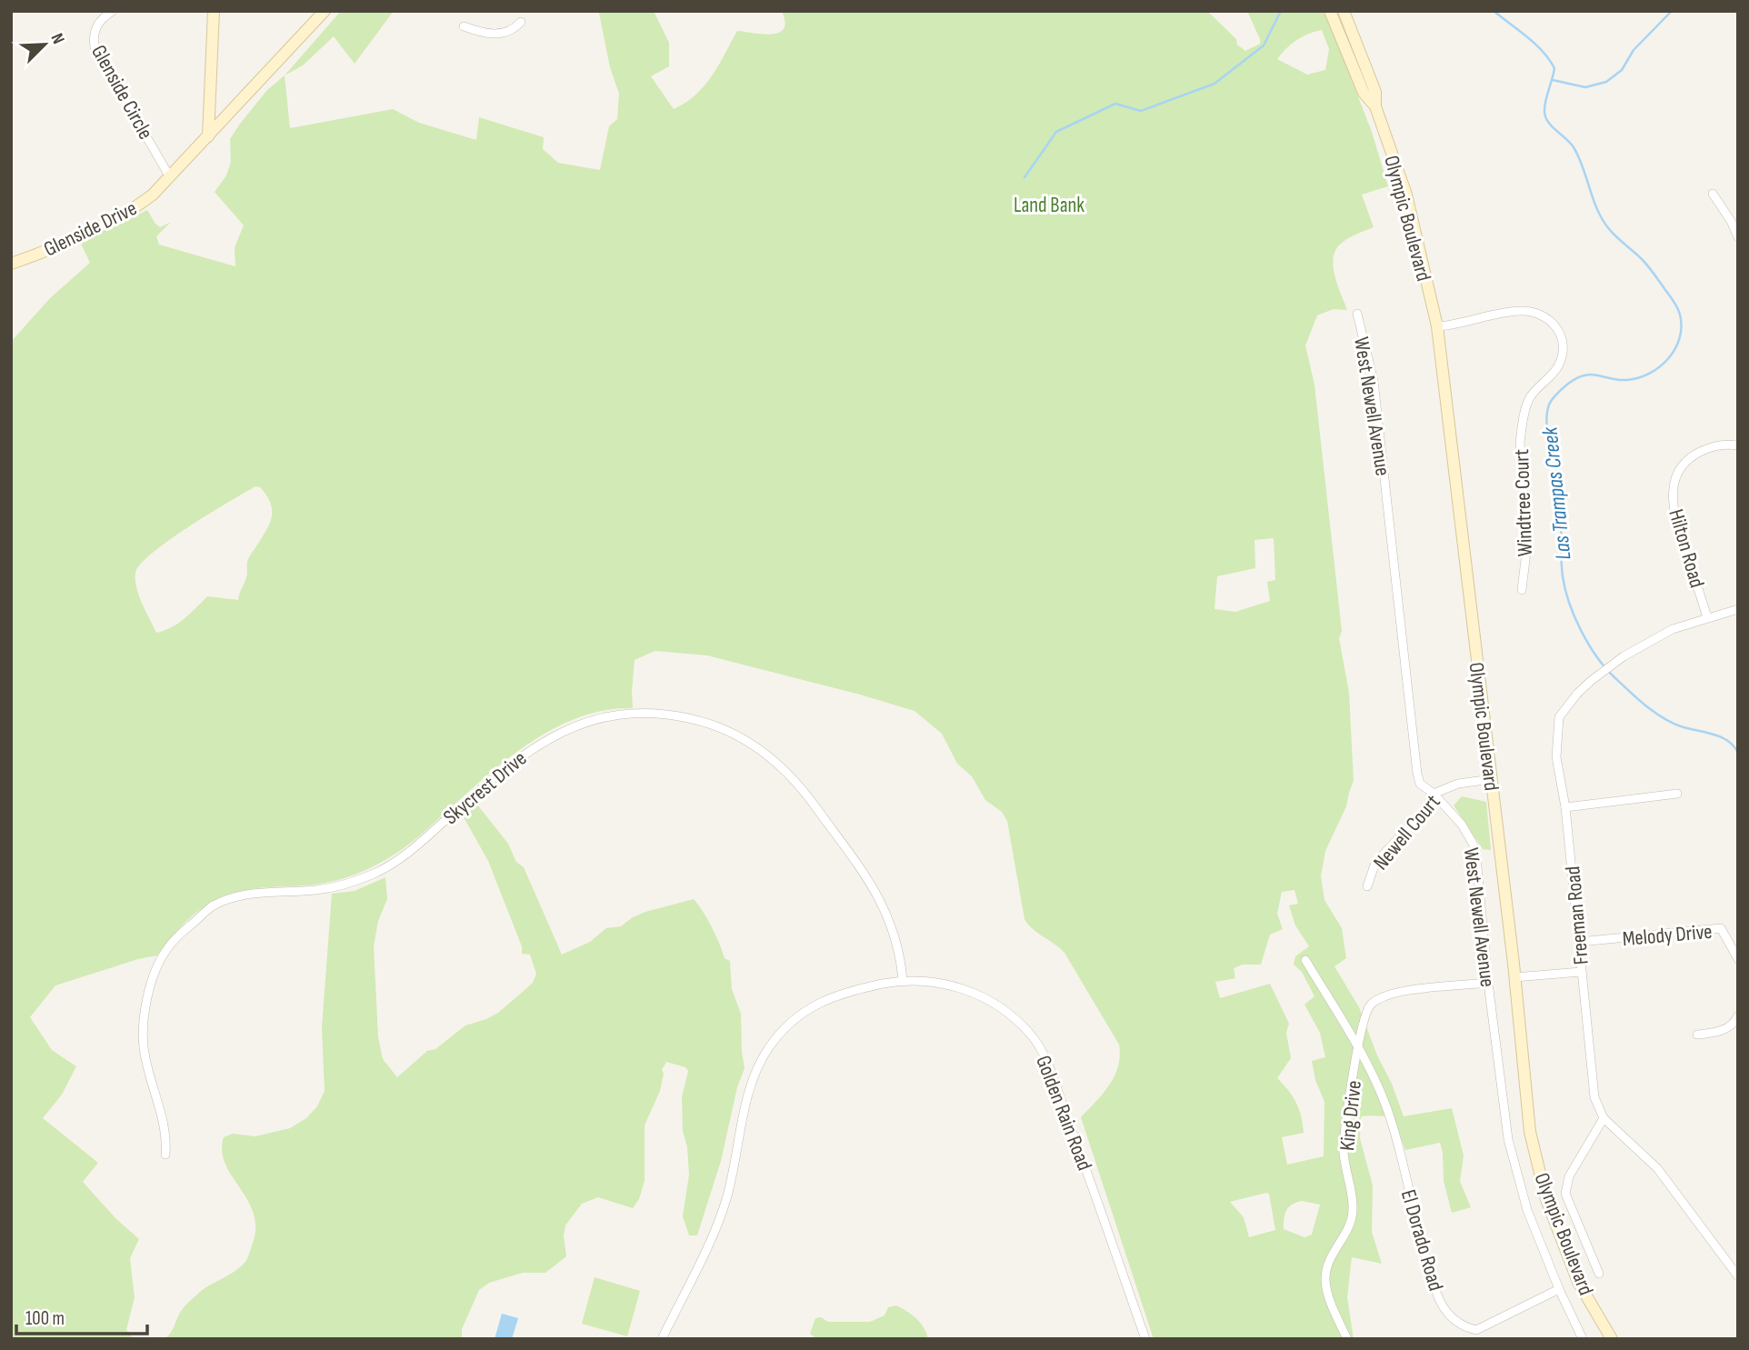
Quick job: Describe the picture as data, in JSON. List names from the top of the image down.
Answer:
{
  "streets": {
    "main road": ["Olympic Boulevard", "Glenside Drive"],
    "street": [
      "Glenside Circle",
      "West Newell Avenue",
      "Windtree Court",
      "Hilton Road",
      "Skycrest Drive",
      "Newell Court",
      "Freeman Road",
      "Melody Drive",
      "Golden Rain Road",
      "King Drive",
      "El Dorado Road"
    ]
  },
  "crossings": [
    ["Glenside Circle", "Glenside Drive"],
    ["Olympic Boulevard", "Windtree Court"],
    ["Olympic Boulevard", "Newell Court"],
    ["West Newell Avenue", "Newell Court"],
    ["West Newell Avenue", "King Drive"],
    ["West Newell Avenue", "El Dorado Road"],
    ["Hilton Road", "Freeman Road"],
    ["Skycrest Drive", "Golden Rain Road"],
    ["Freeman Road", "Melody Drive"],
    ["King Drive", "El Dorado Road"]
  ],
  "water": ["Las Trampas Creek"],
  "parks": ["Land Bank"],
  "scale_bar": "100 m",
  "north": "top right"
}
